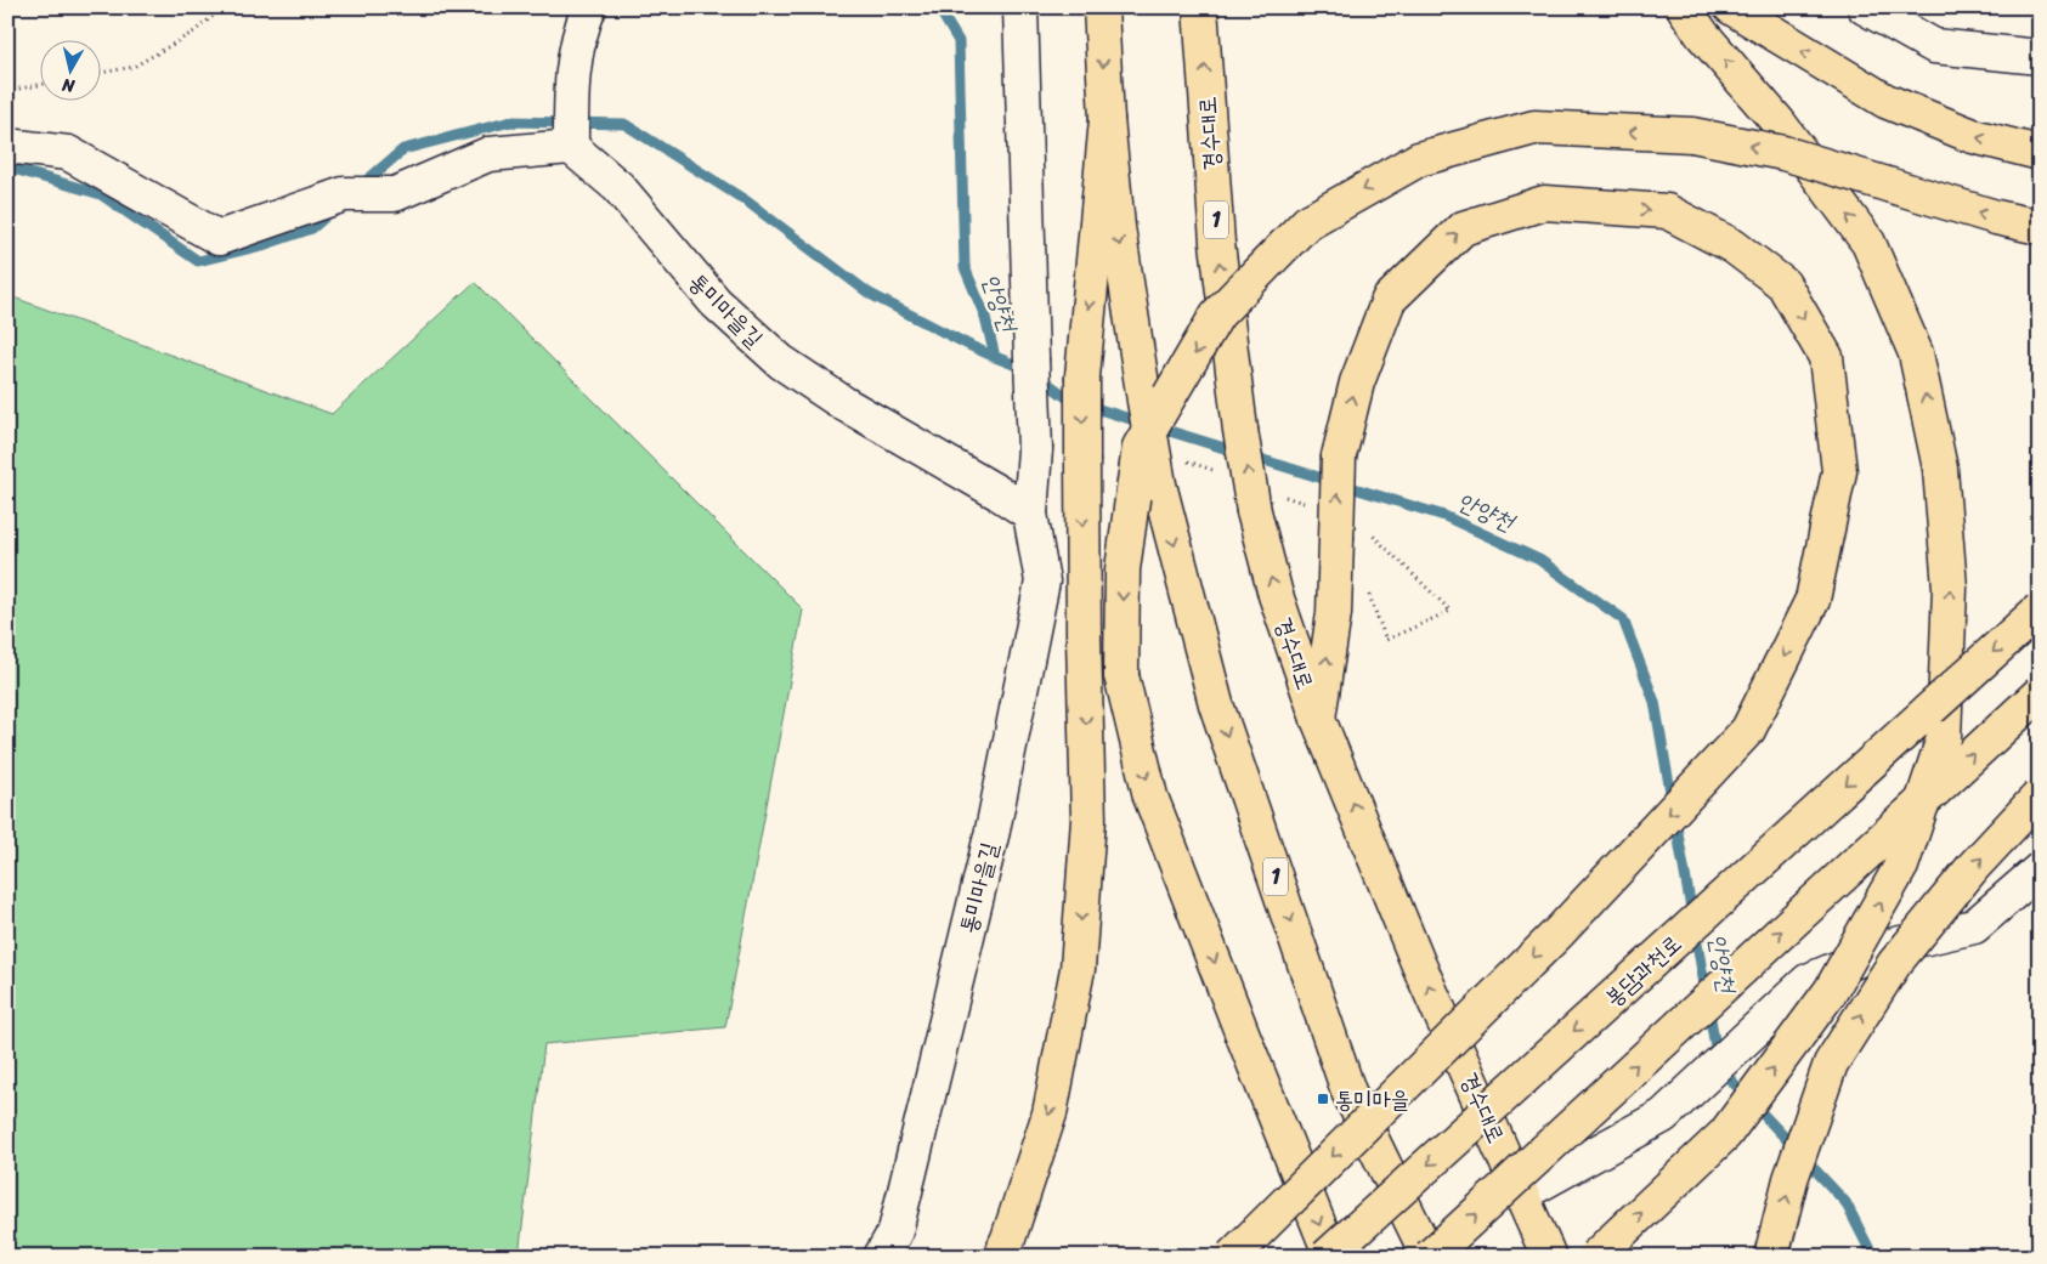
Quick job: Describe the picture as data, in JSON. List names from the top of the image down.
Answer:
{
  "streets": {
    "main road": ["경수대로", "1", "봉담과천로"],
    "street": ["통미마을길"]
  },
  "water": ["안양천"],
  "places": {
    "transit": ["통미마을"]
  },
  "north": "bottom"
}
